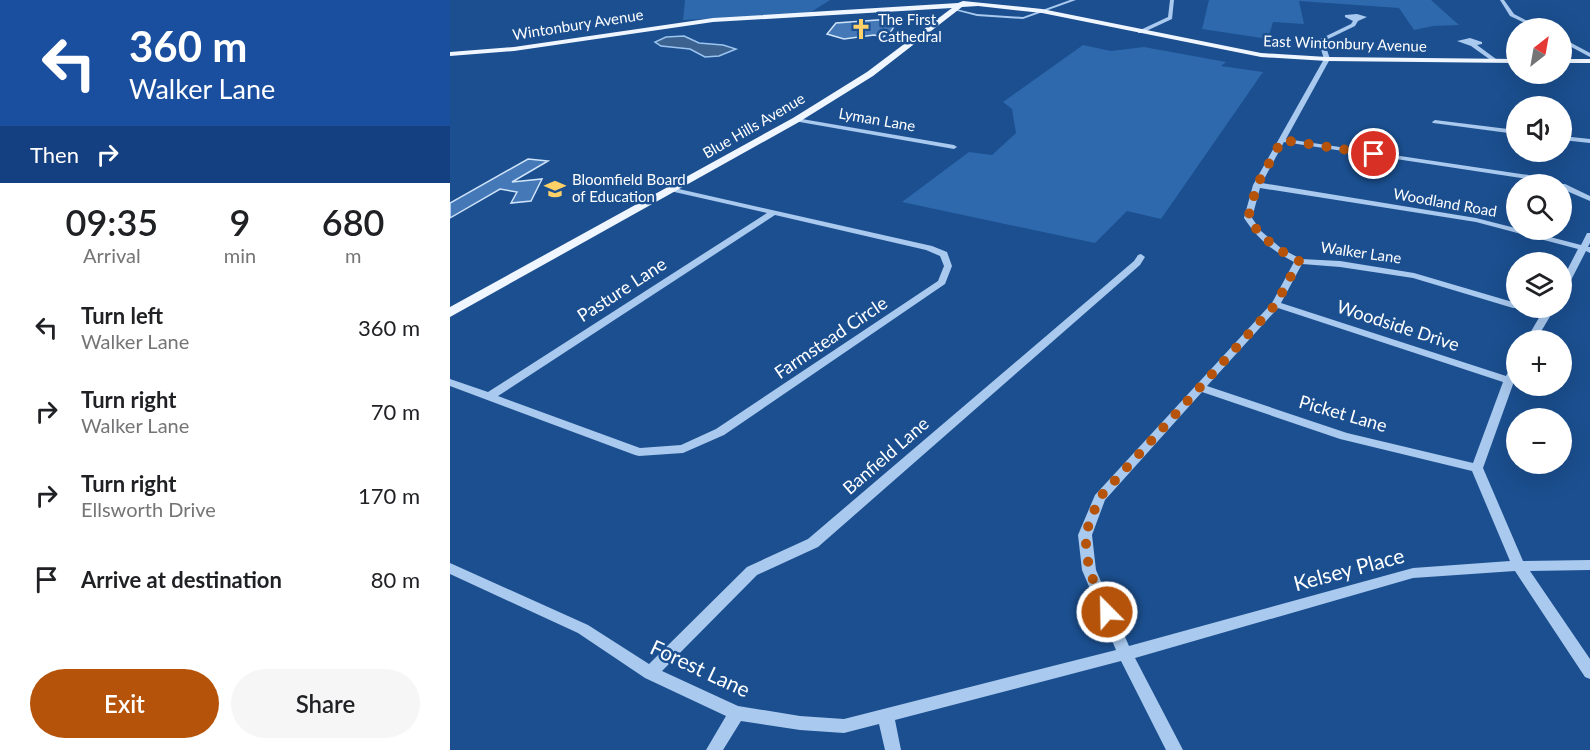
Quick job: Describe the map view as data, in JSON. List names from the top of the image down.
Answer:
{
  "streets": {
    "main road": ["Wintonbury Avenue", "East Wintonbury Avenue", "Blue Hills Avenue"],
    "street": [
      "Lyman Lane",
      "Woodland Road",
      "Walker Lane",
      "Pasture Lane",
      "Woodside Drive",
      "Farmstead Circle",
      "Picket Lane",
      "Banfield Lane",
      "Kelsey Place",
      "Forest Lane"
    ]
  },
  "crossings": [
    ["Wintonbury Avenue", "East Wintonbury Avenue"],
    ["Wintonbury Avenue", "Blue Hills Avenue"],
    ["East Wintonbury Avenue", "Blue Hills Avenue"],
    ["East Wintonbury Avenue", "Walker Lane"],
    ["Lyman Lane", "Blue Hills Avenue"],
    ["Blue Hills Avenue", "Farmstead Circle"],
    ["Woodland Road", "Walker Lane"],
    ["Pasture Lane", "Farmstead Circle"],
    ["Banfield Lane", "Forest Lane"],
    ["Kelsey Place", "Forest Lane"]
  ],
  "places": {
    "church": ["The First Cathedral"],
    "school or university": ["Bloomfield Board of Education"]
  },
  "north": "top right",
  "page": {
    "turn": ["360 m", "Walker Lane"],
    "map_buttons": ["+", "−"],
    "then": "Then",
    "eta": [
      "09:35",
      "Arrival",
      "9",
      "min",
      "680",
      "m"
    ],
    "list": [
      {
        "name": "Turn left",
        "note": "Walker Lane",
        "value": "360 m"
      },
      {
        "name": "Turn right",
        "note": "Walker Lane",
        "value": "70 m"
      },
      {
        "name": "Turn right",
        "note": "Ellsworth Drive",
        "value": "170 m"
      },
      {
        "name": "Arrive at destination",
        "value": "80 m"
      }
    ],
    "buttons": ["Exit", "Share"]
  }
}
